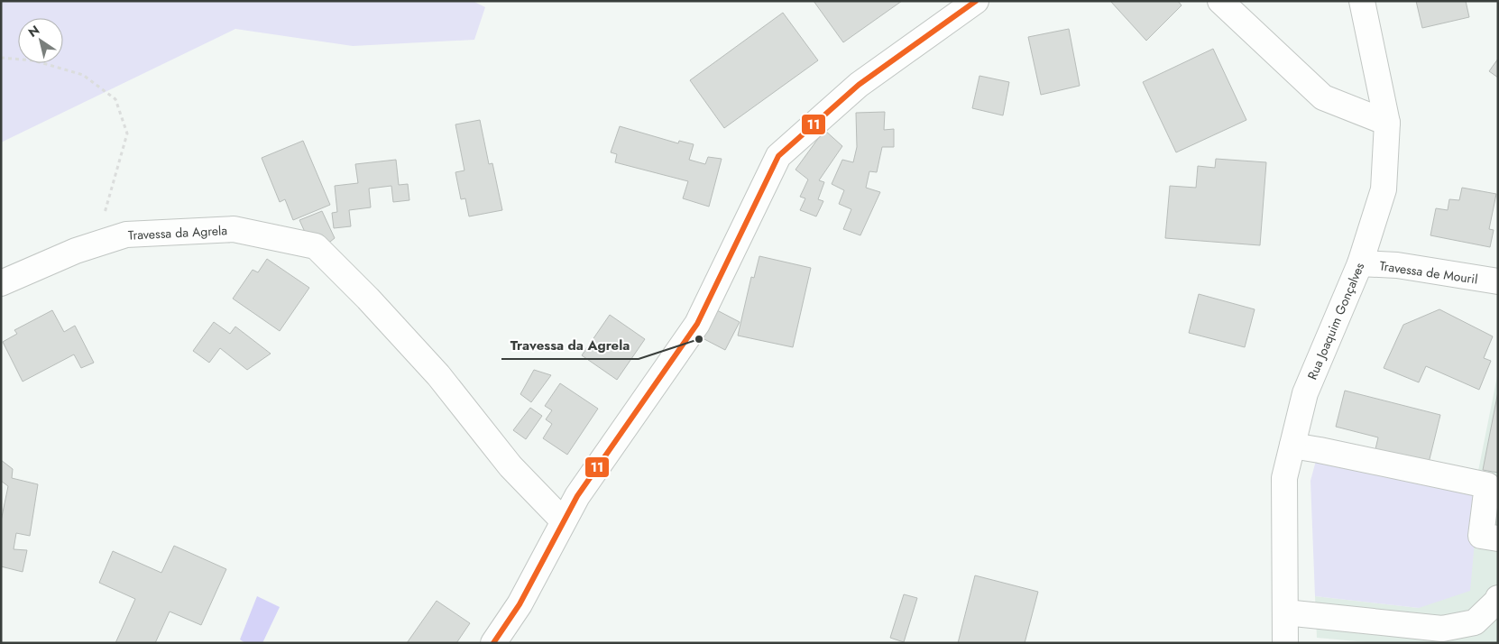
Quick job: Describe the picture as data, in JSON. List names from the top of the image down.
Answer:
{
  "streets": {
    "street": ["Travessa da Agrela", "Travessa de Mouril", "Rua Joaquim Gonçalves"]
  },
  "crossings": [
    ["Travessa de Mouril", "Rua Joaquim Gonçalves"]
  ],
  "places": ["Travessa da Agrela"],
  "lines": ["transit line 11"],
  "north": "top left"
}
